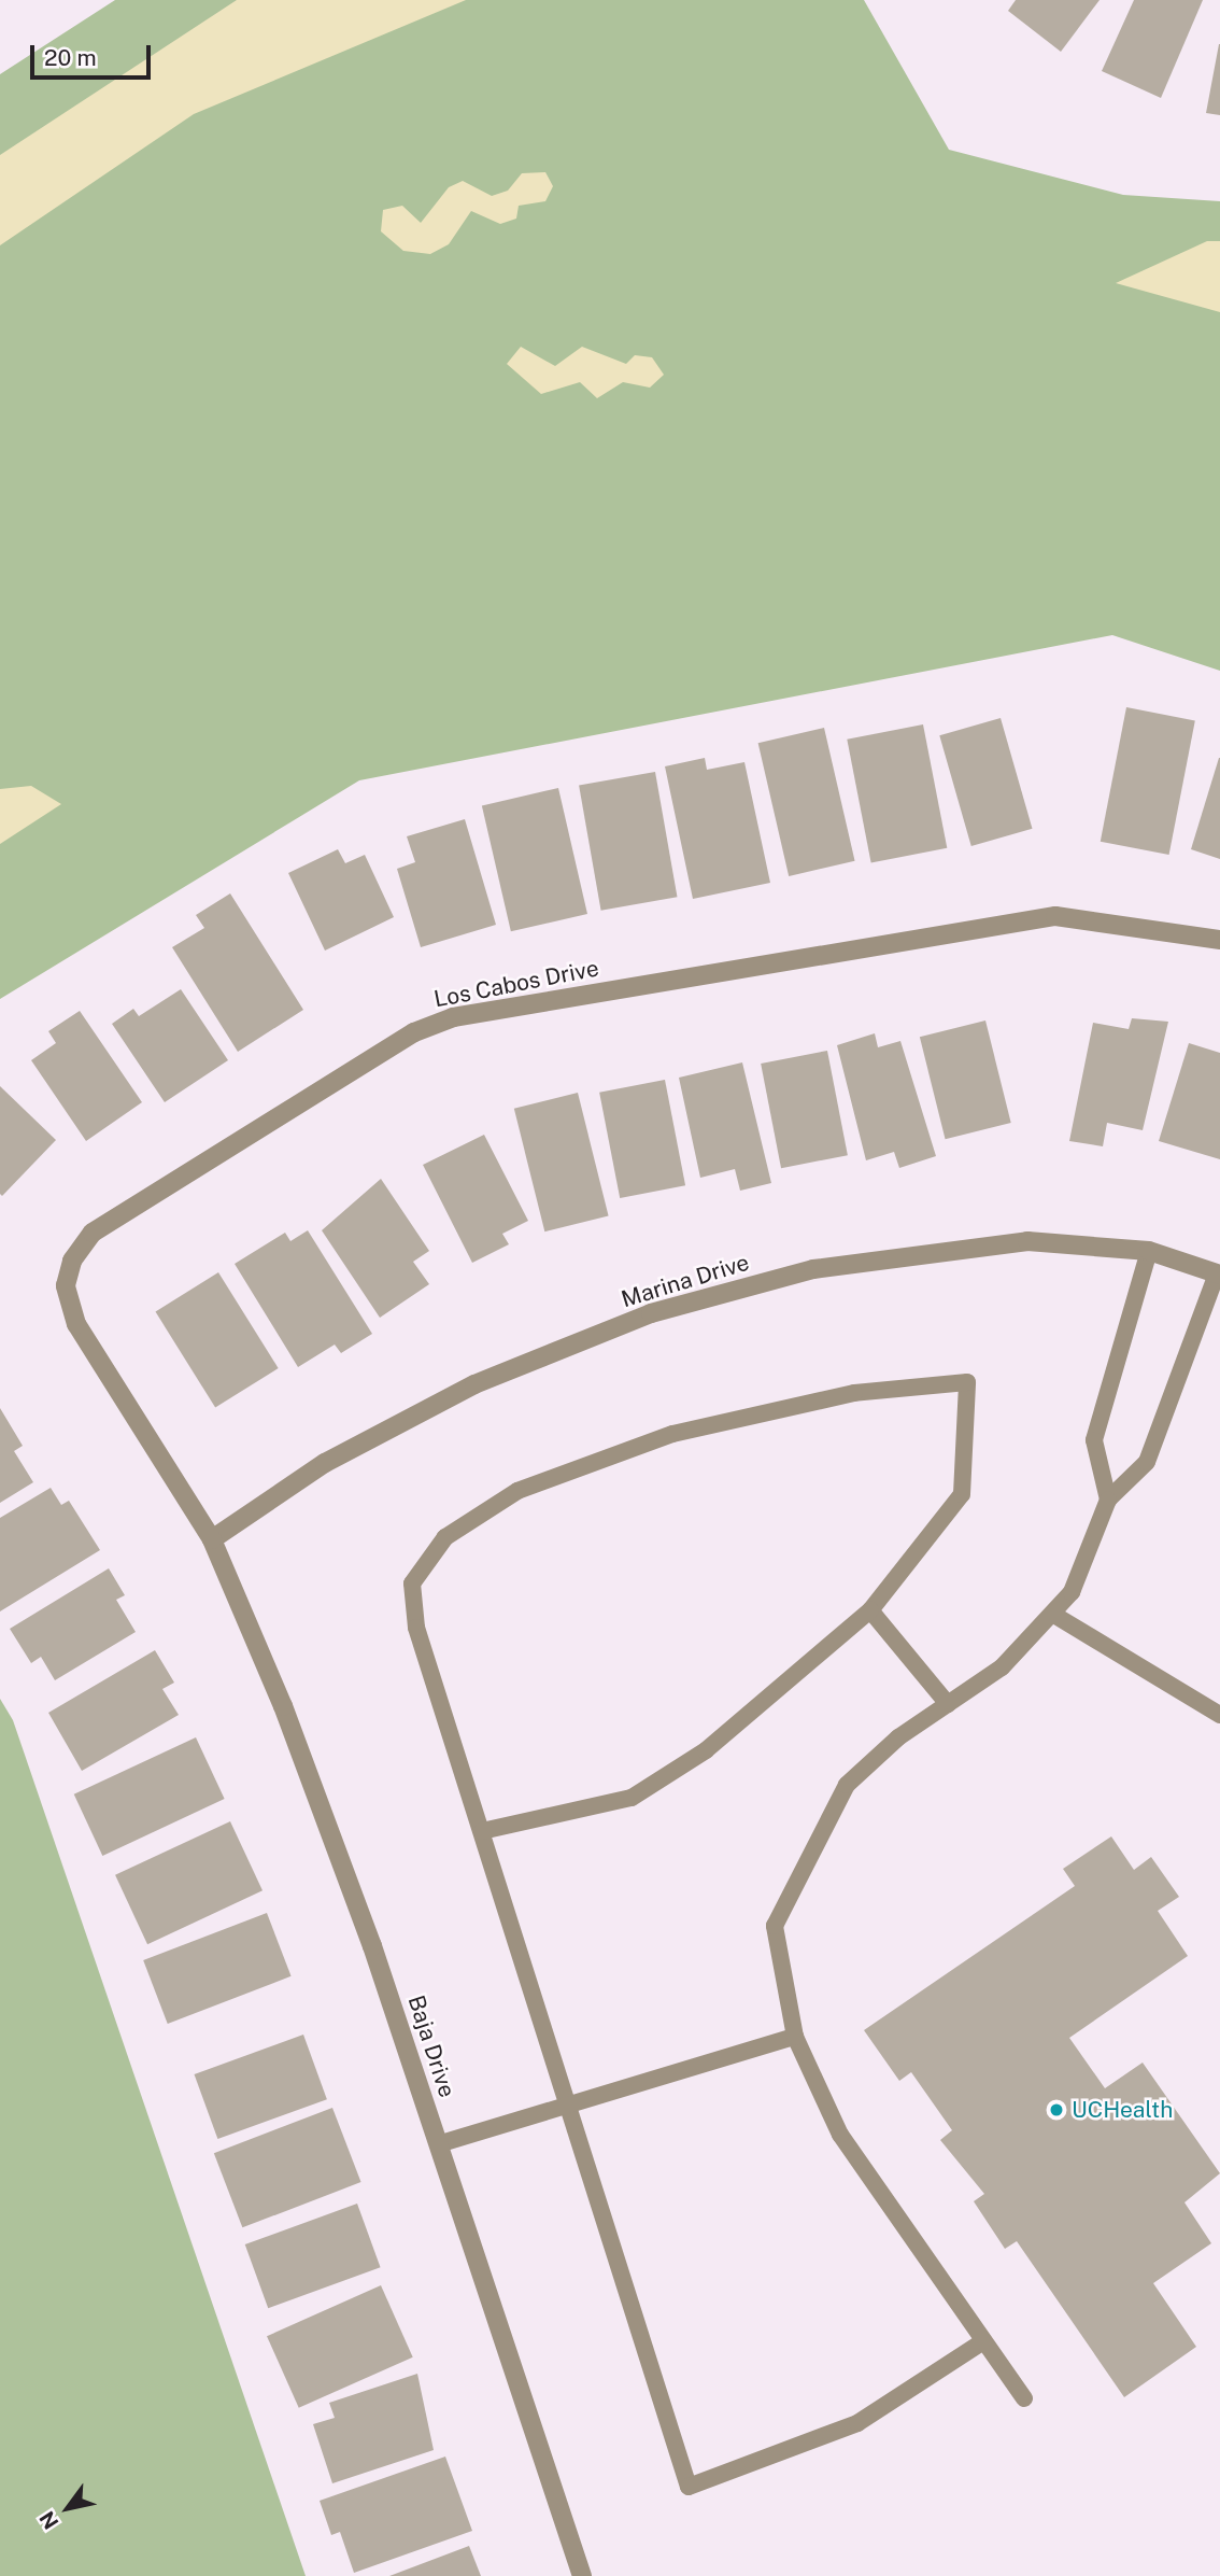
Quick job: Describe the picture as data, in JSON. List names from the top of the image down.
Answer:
{
  "streets": {
    "street": ["Los Cabos Drive", "Marina Drive", "Baja Drive"]
  },
  "crossings": [
    ["Los Cabos Drive", "Marina Drive"],
    ["Los Cabos Drive", "Baja Drive"],
    ["Marina Drive", "Baja Drive"]
  ],
  "places": ["UCHealth"],
  "scale_bar": "20 m",
  "north": "bottom left"
}
